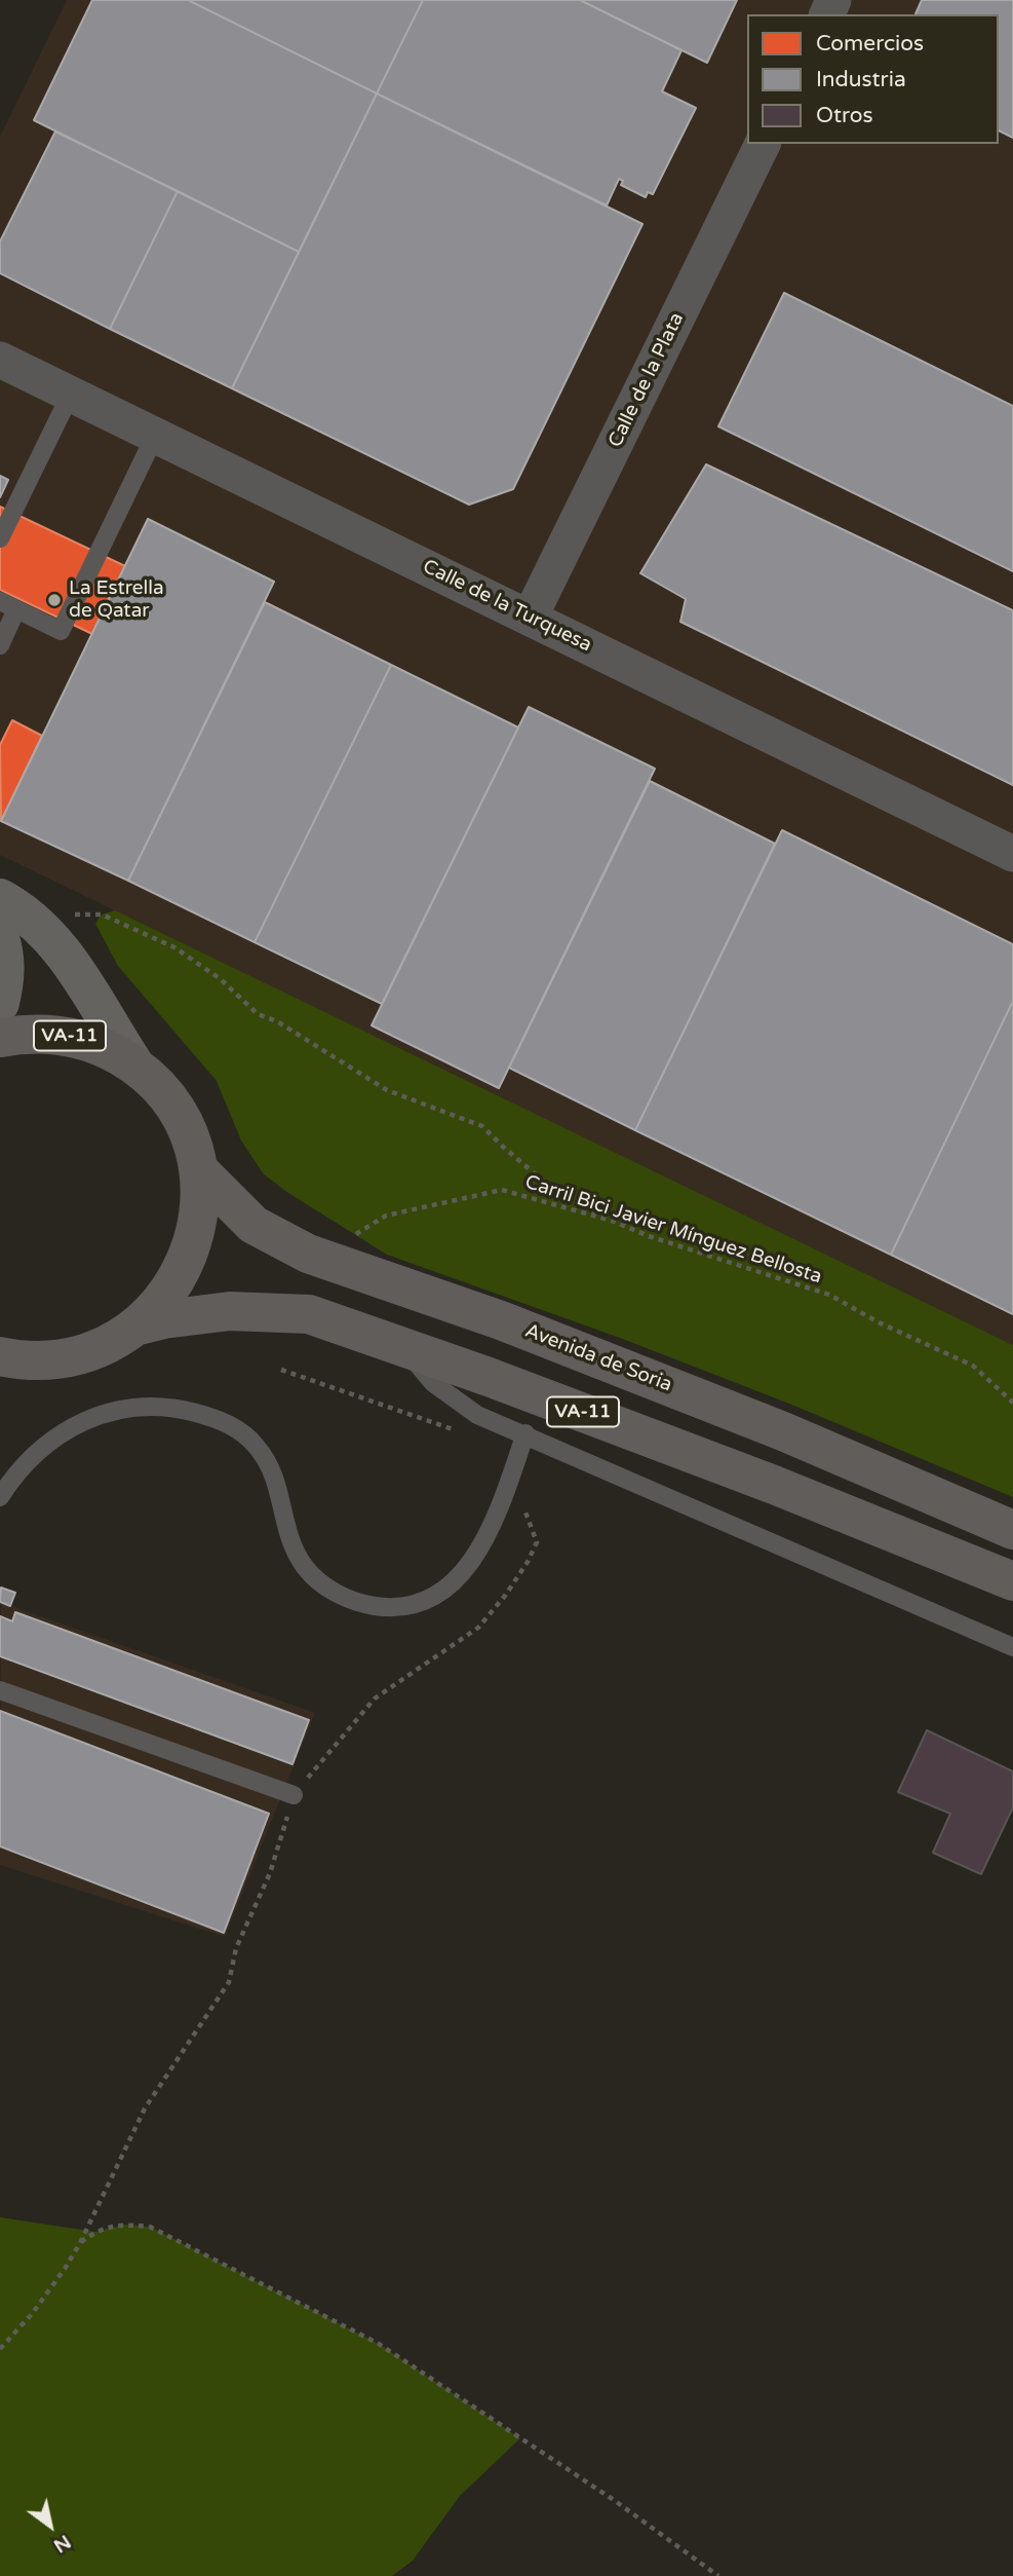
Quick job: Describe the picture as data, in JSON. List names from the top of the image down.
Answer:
{
  "streets": {
    "highway": ["VA-11", "Avenida de Soria"],
    "street": ["Calle de la Plata", "Calle de la Turquesa"],
    "path": ["Carril Bici Javier Mínguez Bellosta"]
  },
  "crossings": [
    ["Calle de la Plata", "Calle de la Turquesa"],
    ["VA-11", "Avenida de Soria"]
  ],
  "places": ["La Estrella de Qatar"],
  "legend": ["Comercios", "Industria", "Otros"],
  "north": "bottom right"
}
